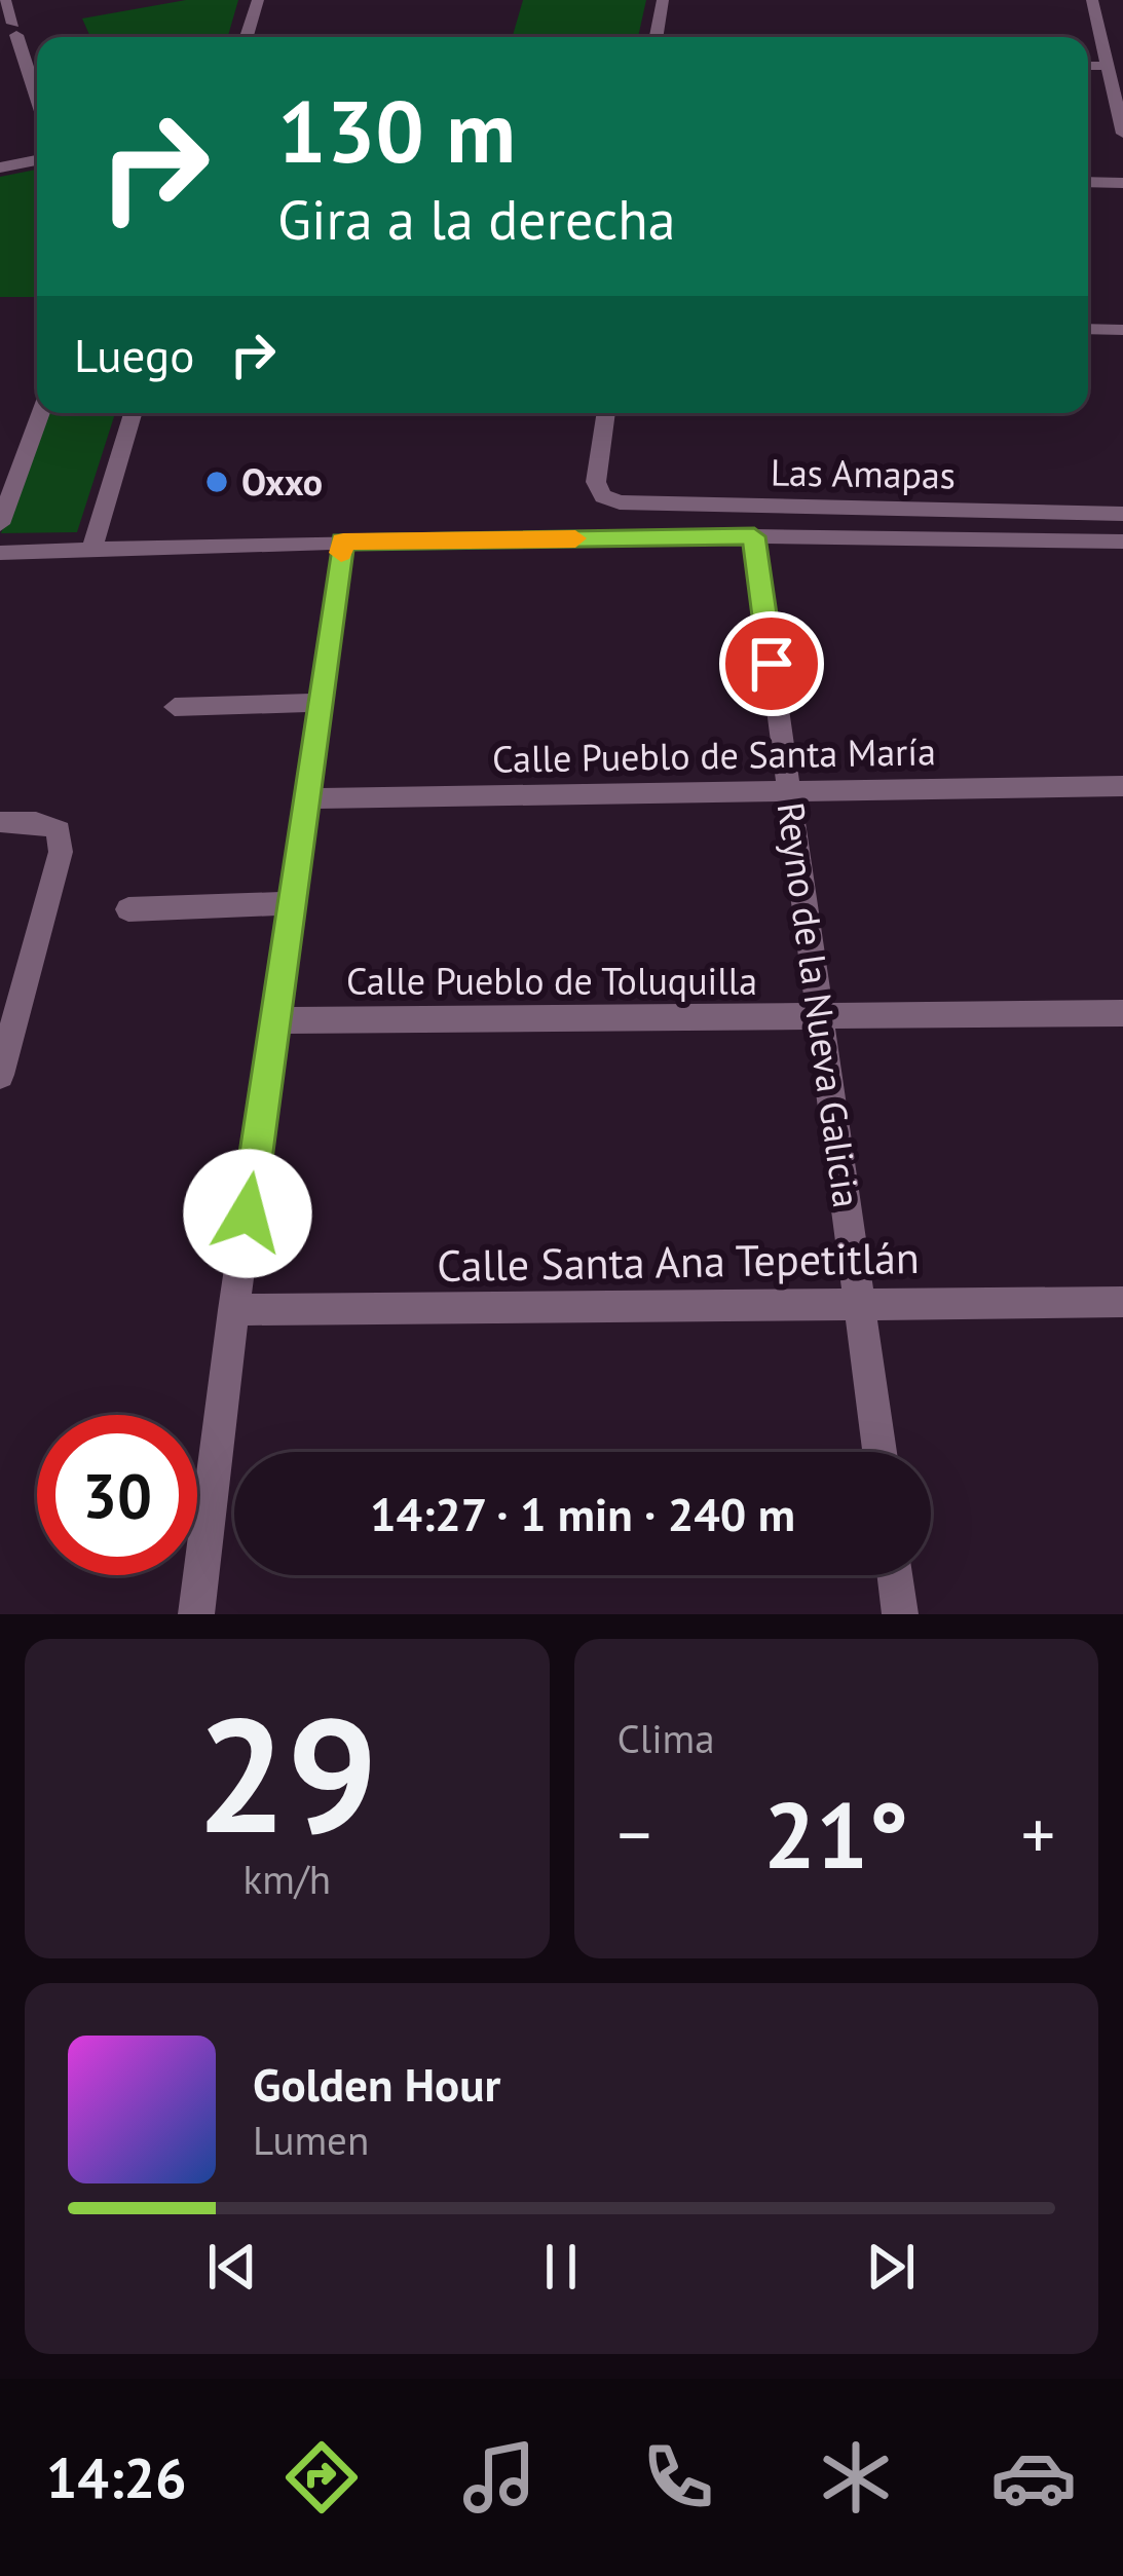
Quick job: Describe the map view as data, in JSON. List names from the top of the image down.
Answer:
{
  "streets": {
    "street": [
      "Las Amapas",
      "Calle Pueblo de Santa María",
      "Calle Pueblo de Toluquilla",
      "Reyno de la Nueva Galicia",
      "Calle Santa Ana Tepetitlán"
    ]
  },
  "crossings": [
    ["Calle Pueblo de Santa María", "Reyno de la Nueva Galicia"],
    ["Calle Pueblo de Toluquilla", "Reyno de la Nueva Galicia"],
    ["Reyno de la Nueva Galicia", "Calle Santa Ana Tepetitlán"]
  ],
  "places": ["Oxxo"],
  "page": {
    "turn": ["130 m", "Gira a la derecha"],
    "then": "Luego",
    "limit": "30",
    "trip": "14:27 · 1 min · 240 m",
    "tile": [
      ["29", "km/h"],
      "Clima"
    ],
    "heat": ["−", "21°", "+"],
    "song": ["Golden Hour", "Lumen"],
    "tabs": "14:26"
  }
}
